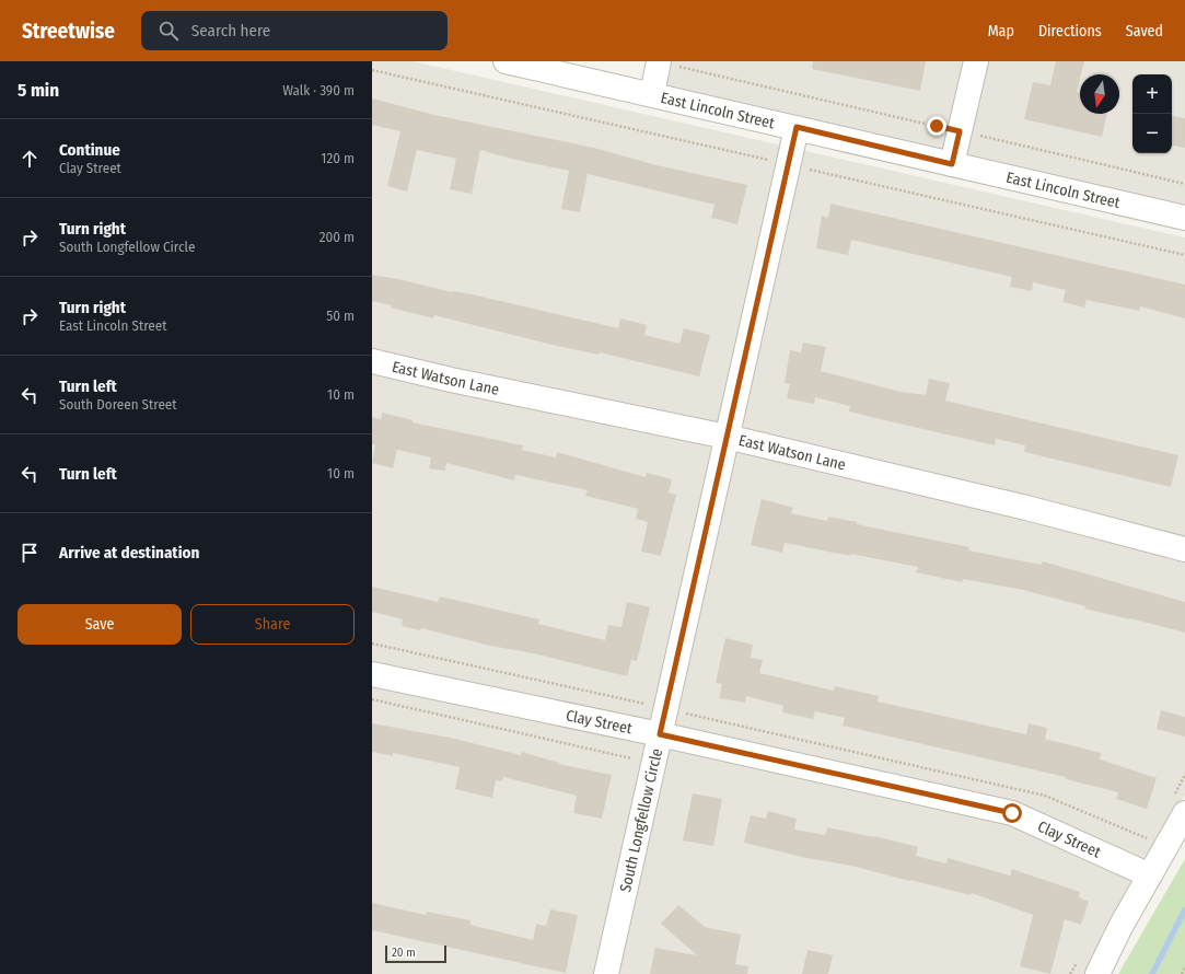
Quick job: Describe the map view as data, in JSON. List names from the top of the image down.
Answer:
{
  "streets": {
    "street": [
      "East Lincoln Street",
      "East Watson Lane",
      "Clay Street",
      "South Longfellow Circle"
    ]
  },
  "crossings": [
    ["East Lincoln Street", "South Longfellow Circle"],
    ["East Watson Lane", "South Longfellow Circle"],
    ["Clay Street", "South Longfellow Circle"]
  ],
  "scale_bar": "20 m",
  "north": "bottom",
  "page": {
    "header": "Streetwise",
    "search": "Search here",
    "nav": ["Map", "Directions", "Saved"],
    "heading": ["5 min", "Walk · 390 m"],
    "map_buttons": ["+", "−"],
    "list": [
      ["Continue", "Clay Street", "120 m"],
      ["Turn right", "South Longfellow Circle", "200 m"],
      ["Turn right", "East Lincoln Street", "50 m"],
      ["Turn left", "South Doreen Street", "10 m"],
      ["Turn left", "10 m"],
      "Arrive at destination"
    ],
    "buttons": ["Save", "Share"],
    "scale": "20 m"
  }
}
